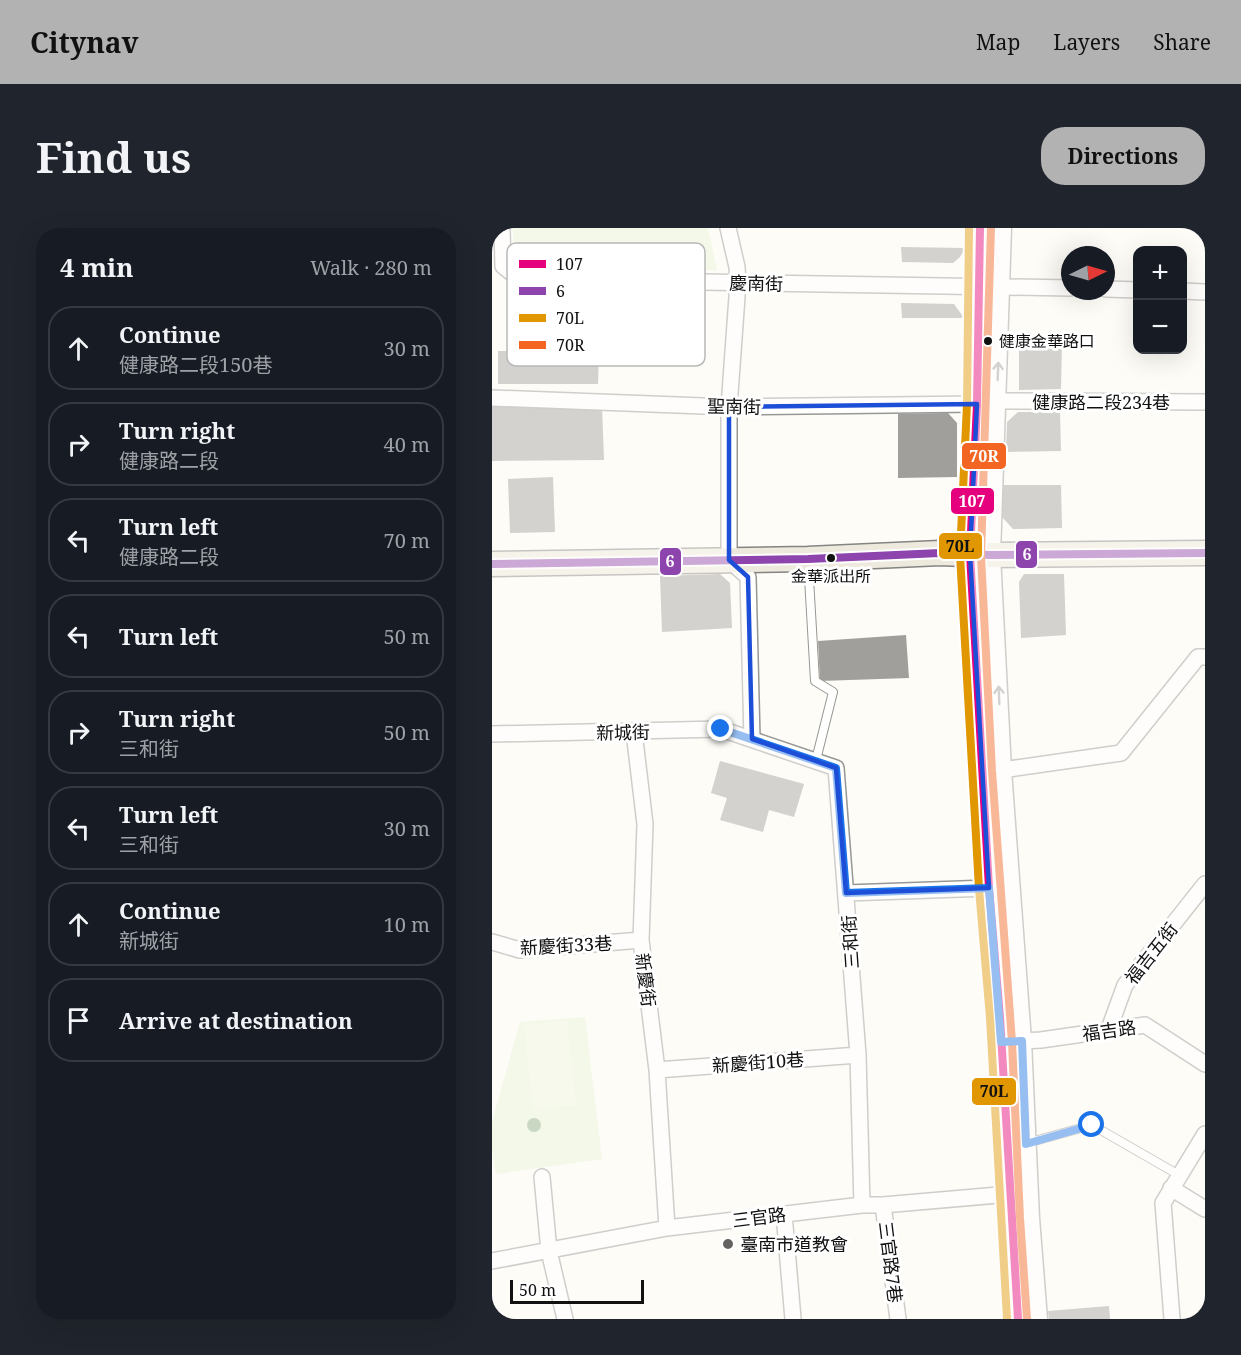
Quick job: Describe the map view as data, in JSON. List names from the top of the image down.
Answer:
{
  "streets": {
    "street": [
      "慶南街",
      "健康路二段234巷",
      "聖南街",
      "新城街",
      "三和街",
      "新慶街33巷",
      "福吉五街",
      "新慶街",
      "福吉路",
      "新慶街10巷",
      "三官路",
      "三官路7巷"
    ]
  },
  "crossings": [
    ["新城街", "三和街"],
    ["新城街", "新慶街"],
    ["三和街", "新慶街10巷"],
    ["三和街", "三官路"],
    ["新慶街33巷", "新慶街"],
    ["福吉五街", "福吉路"],
    ["新慶街", "新慶街10巷"],
    ["新慶街", "三官路"],
    ["三官路", "三官路7巷"]
  ],
  "places": ["健康金華路口", "金華派出所", "臺南市道教會"],
  "lines": [
    "transit line 107",
    "transit line 70L",
    "transit line 70R",
    "transit line 6"
  ],
  "legend": [
    "107",
    "6",
    "70L",
    "70R"
  ],
  "scale_bar": "50 m",
  "north": "right",
  "page": {
    "header": "Citynav",
    "nav": ["Map", "Layers", "Share"],
    "buttons": "Directions",
    "title": "Find us",
    "heading": ["4 min", "Walk · 280 m"],
    "map_buttons": ["+", "−"],
    "list": [
      ["Continue", "健康路二段150巷", "30 m"],
      ["Turn right", "健康路二段", "40 m"],
      ["Turn left", "健康路二段", "70 m"],
      ["Turn left", "50 m"],
      ["Turn right", "三和街", "50 m"],
      ["Turn left", "三和街", "30 m"],
      ["Continue", "新城街", "10 m"],
      "Arrive at destination"
    ],
    "scale": "50 m"
  }
}
